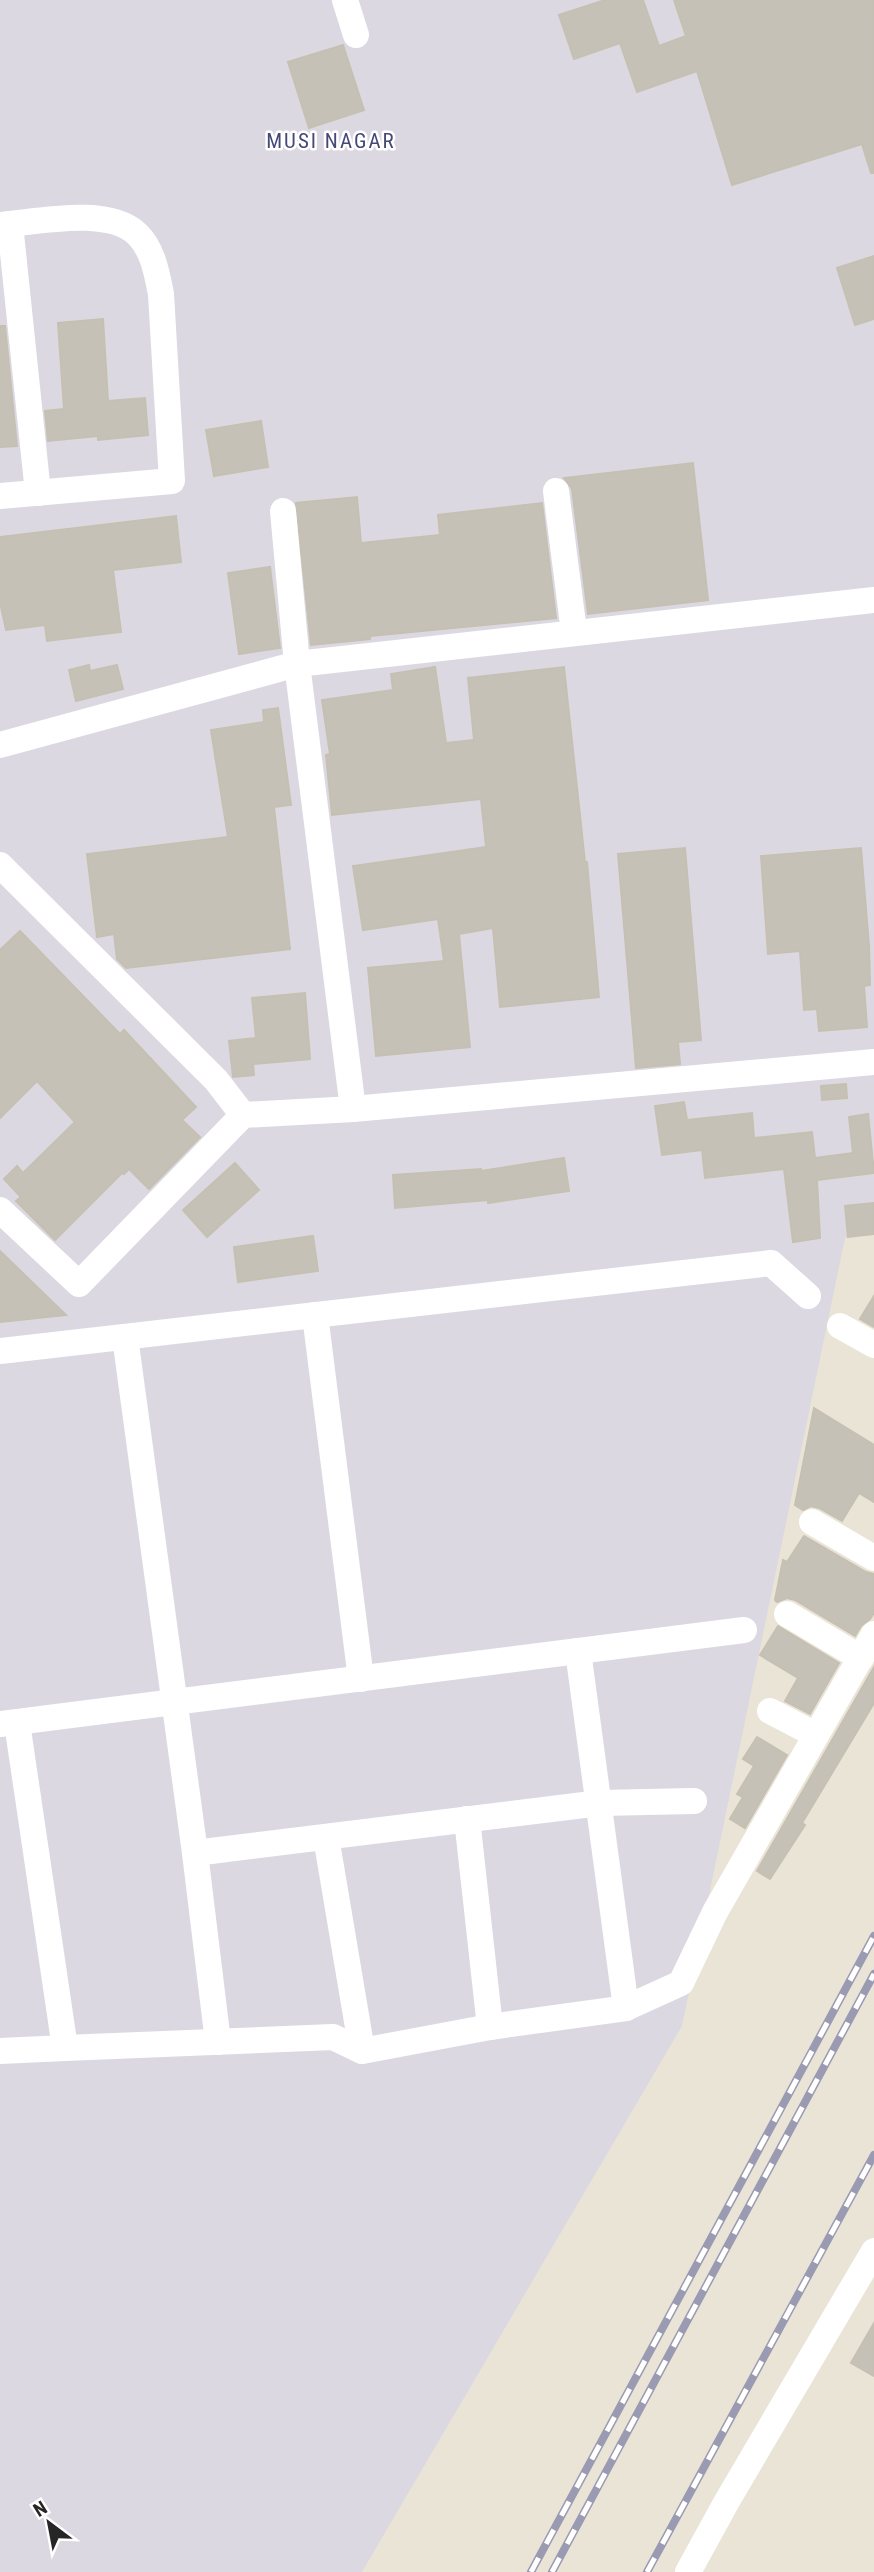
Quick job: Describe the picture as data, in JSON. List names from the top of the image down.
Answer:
{
  "districts": ["MUSI NAGAR"],
  "north": "top left"
}
